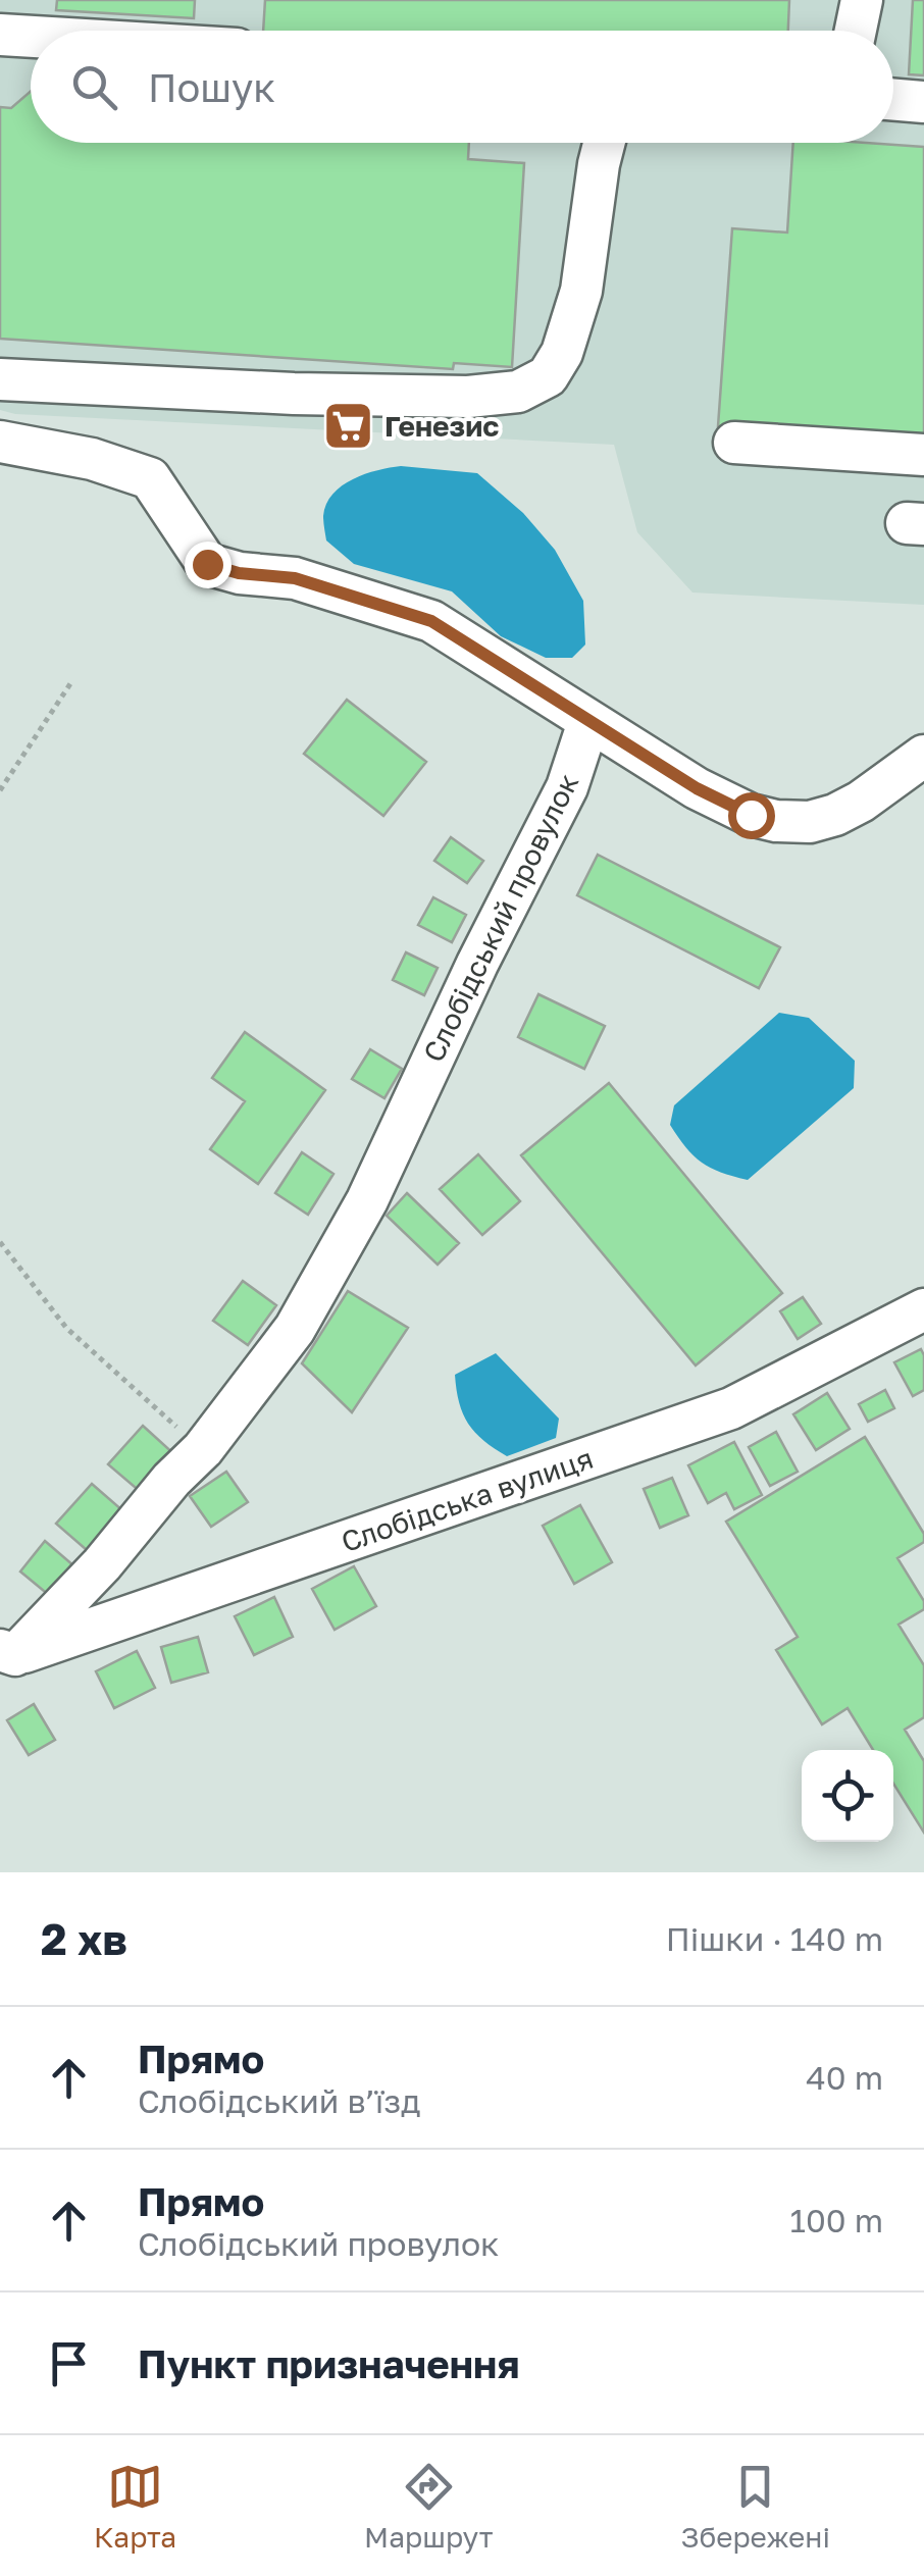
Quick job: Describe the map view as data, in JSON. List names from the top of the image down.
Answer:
{
  "streets": {
    "street": ["Слобідський провулок", "Слобідська вулиця"]
  },
  "crossings": [
    ["Слобідський провулок", "Слобідська вулиця"]
  ],
  "places": {
    "supermarket": ["Генезис"]
  },
  "page": {
    "search": "Пошук",
    "heading": ["2 хв", "Пішки · 140 m"],
    "list": [
      ["Прямо", "Слобідський в’їзд", "40 m"],
      ["Прямо", "Слобідський провулок", "100 m"],
      "Пункт призначення"
    ],
    "nav": ["Карта", "Маршрут", "Збережені"]
  }
}
